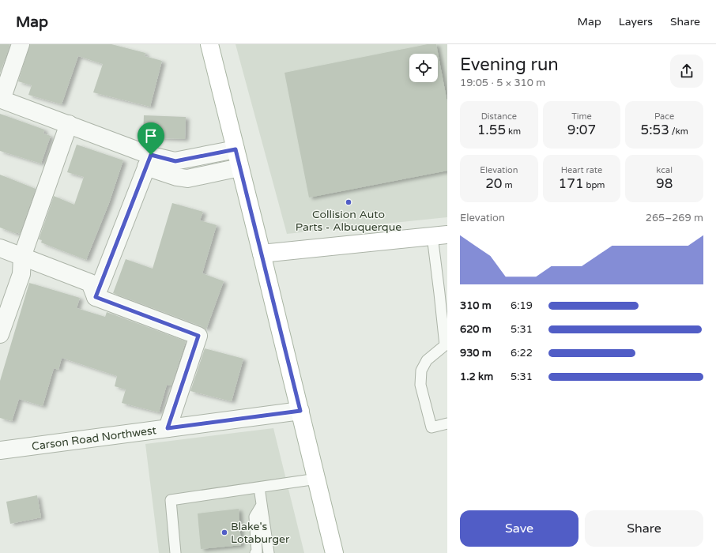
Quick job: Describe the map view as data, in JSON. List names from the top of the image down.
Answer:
{
  "streets": {
    "street": ["Carson Road Northwest"]
  },
  "places": ["Collision Auto Parts - Albuquerque", "Blake's Lotaburger"],
  "page": {
    "header": "Map",
    "nav": ["Map", "Layers", "Share"],
    "heading": ["Evening run", "19:05 · 5 × 310 m"],
    "stats": [
      ["Distance", "1.55 km"],
      ["Time", "9:07"],
      ["Pace", "5:53 /km"],
      ["Elevation", "20 m"],
      ["Heart rate", "171 bpm"],
      ["kcal", "98"]
    ],
    "chart": ["Elevation", "265–269 m"],
    "list": [
      {
        "name": "310 m",
        "note": "6:19"
      },
      {
        "name": "620 m",
        "note": "5:31"
      },
      {
        "name": "930 m",
        "note": "6:22"
      },
      {
        "name": "1.2 km",
        "note": "5:31"
      }
    ],
    "buttons": ["Save", "Share"]
  }
}
